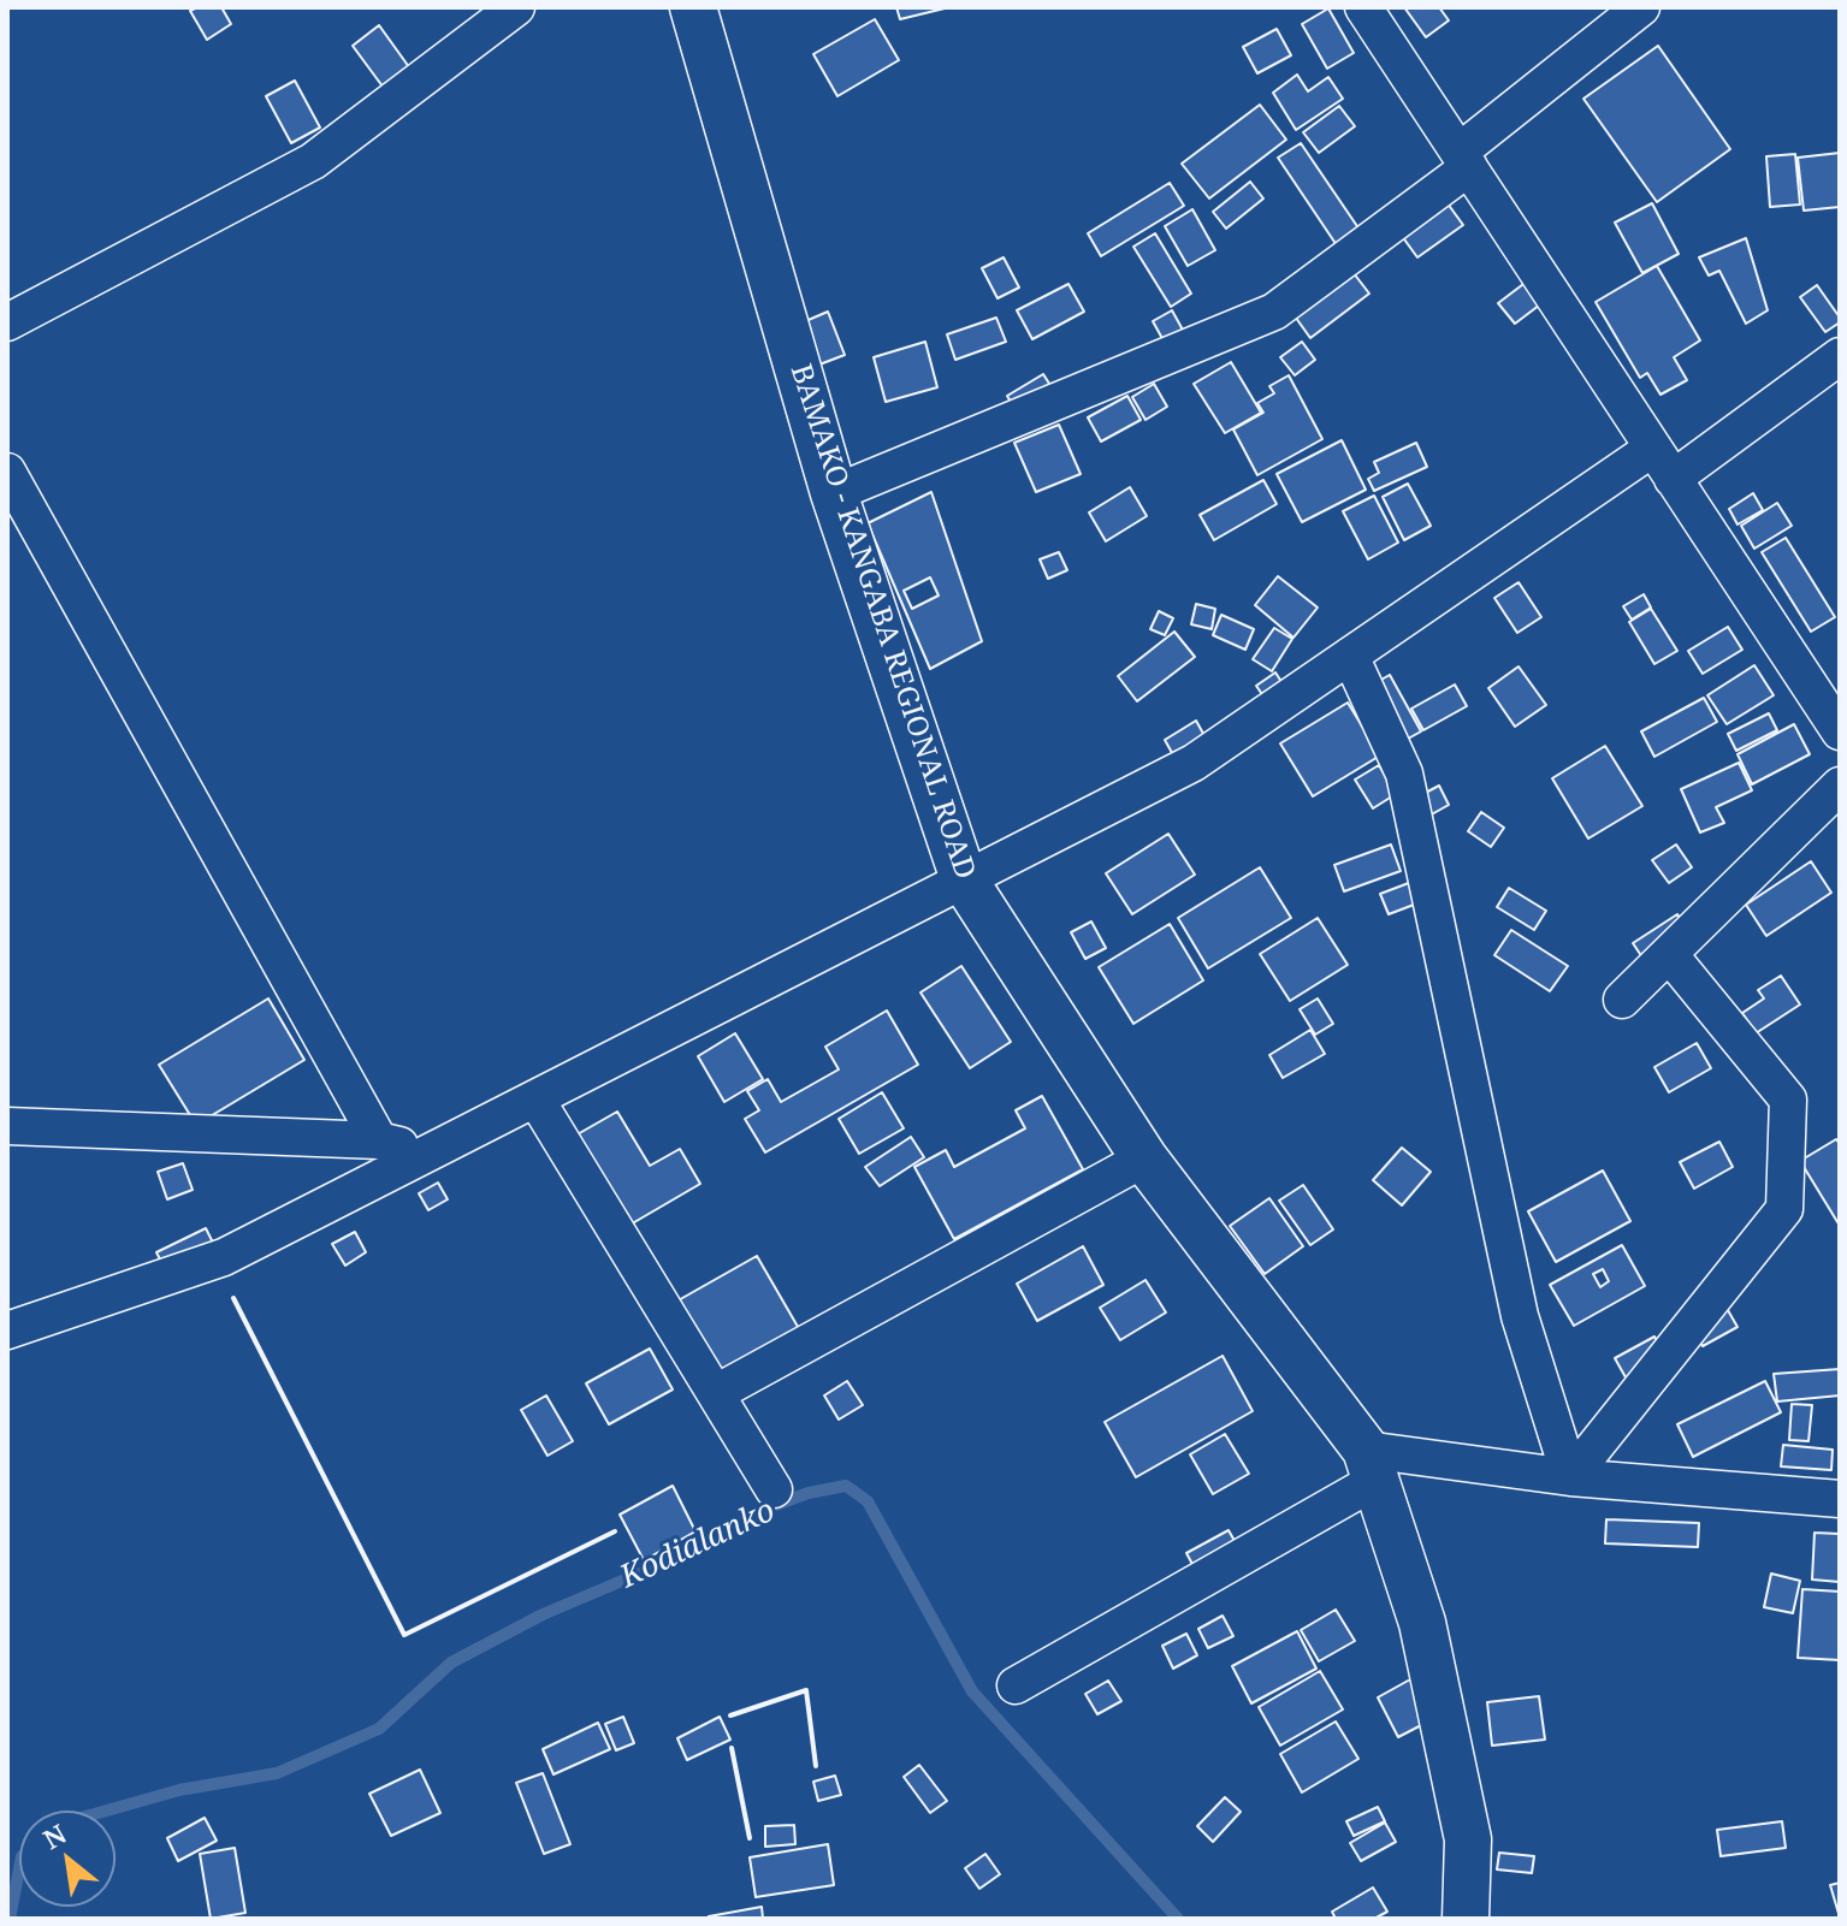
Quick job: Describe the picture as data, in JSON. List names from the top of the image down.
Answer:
{
  "streets": {
    "street": ["BAMAKO - KANGABA REGIONAL ROAD"]
  },
  "water": ["Kodialanko"],
  "north": "top left"
}
